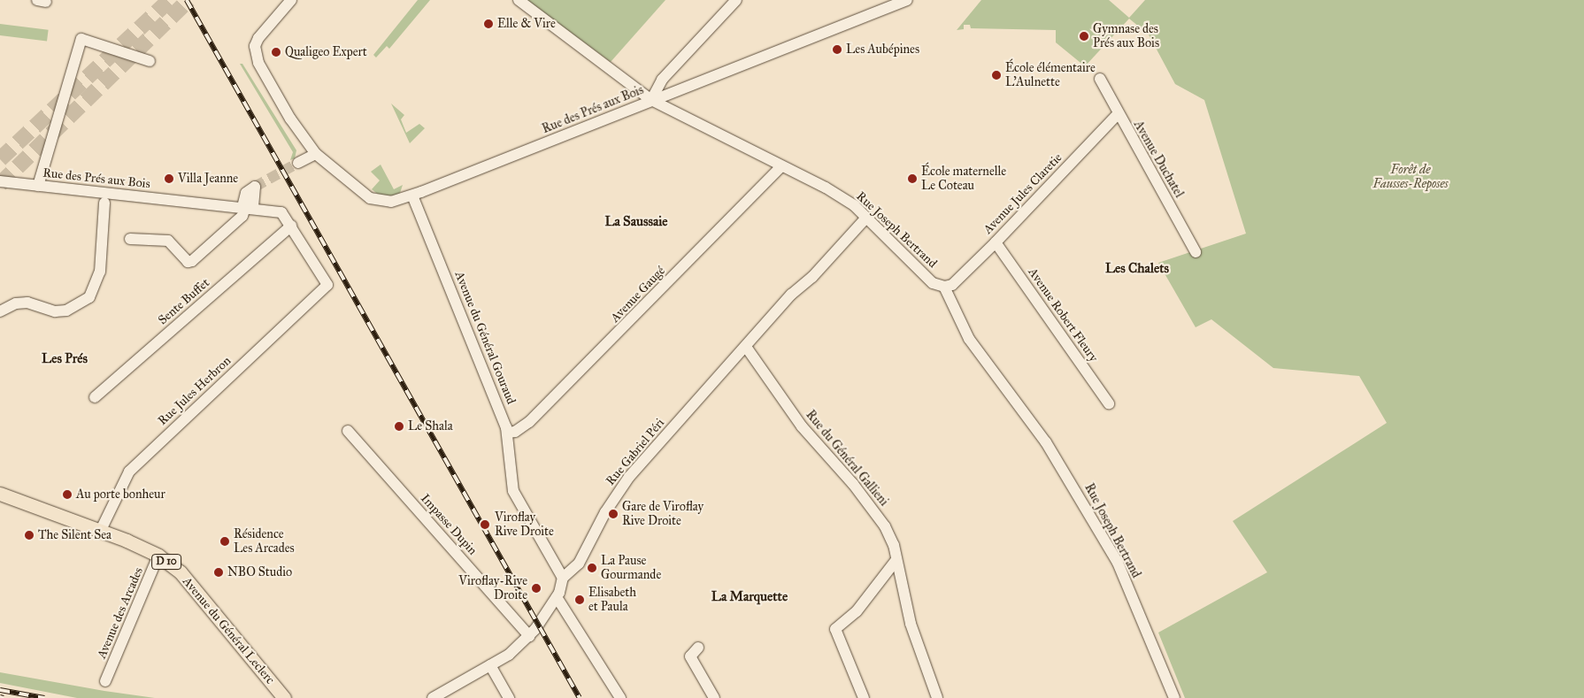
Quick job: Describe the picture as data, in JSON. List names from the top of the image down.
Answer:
{
  "streets": {
    "main road": ["D 10", "Avenue du Général Leclerc"],
    "street": [
      "Rue des Prés aux Bois",
      "Avenue Duchatel",
      "Avenue Jules Claretie",
      "Rue Joseph Bertrand",
      "Avenue Gaugé",
      "Sente Buffet",
      "Avenue Robert Fleury",
      "Avenue du Général Gouraud",
      "Rue Jules Herbron",
      "Rue Gabriel Péri",
      "Rue du Général Gallieni",
      "Impasse Dupin",
      "Avenue des Arcades"
    ]
  },
  "crossings": [
    ["Rue des Prés aux Bois", "Rue Joseph Bertrand"],
    ["Rue des Prés aux Bois", "Sente Buffet"],
    ["Rue des Prés aux Bois", "Avenue du Général Gouraud"],
    ["Rue des Prés aux Bois", "Rue Jules Herbron"],
    ["Avenue Duchatel", "Avenue Jules Claretie"],
    ["Avenue Jules Claretie", "Rue Joseph Bertrand"],
    ["Avenue Jules Claretie", "Avenue Robert Fleury"],
    ["Rue Joseph Bertrand", "Avenue Gaugé"],
    ["Rue Joseph Bertrand", "Rue Gabriel Péri"],
    ["Avenue Gaugé", "Avenue du Général Gouraud"],
    ["Avenue du Général Gouraud", "Rue Gabriel Péri"],
    ["Rue Jules Herbron", "Avenue du Général Leclerc"],
    ["Rue Gabriel Péri", "Rue du Général Gallieni"],
    ["Avenue des Arcades", "Avenue du Général Leclerc"]
  ],
  "districts": [
    "La Saussaie",
    "Les Chalets",
    "Les Prés",
    "La Marquette"
  ],
  "parks": ["Forêt de Fausses-Reposes"],
  "places": [
    "Elle & Vire",
    "Gymnase des Prés aux Bois",
    "Les Aubépines",
    "Qualigeo Expert",
    "École élémentaire L'Aulnette",
    "Villa Jeanne",
    "École maternelle Le Coteau",
    "Le Shala",
    "Au porte bonheur",
    "Gare de Viroflay Rive Droite",
    "Viroflay Rive Droite",
    "The Silent Sea",
    "Résidence Les Arcades",
    "La Pause Gourmande",
    "NBO Studio",
    "Viroflay-Rive Droite",
    "Elisabeth et Paula"
  ]
}
